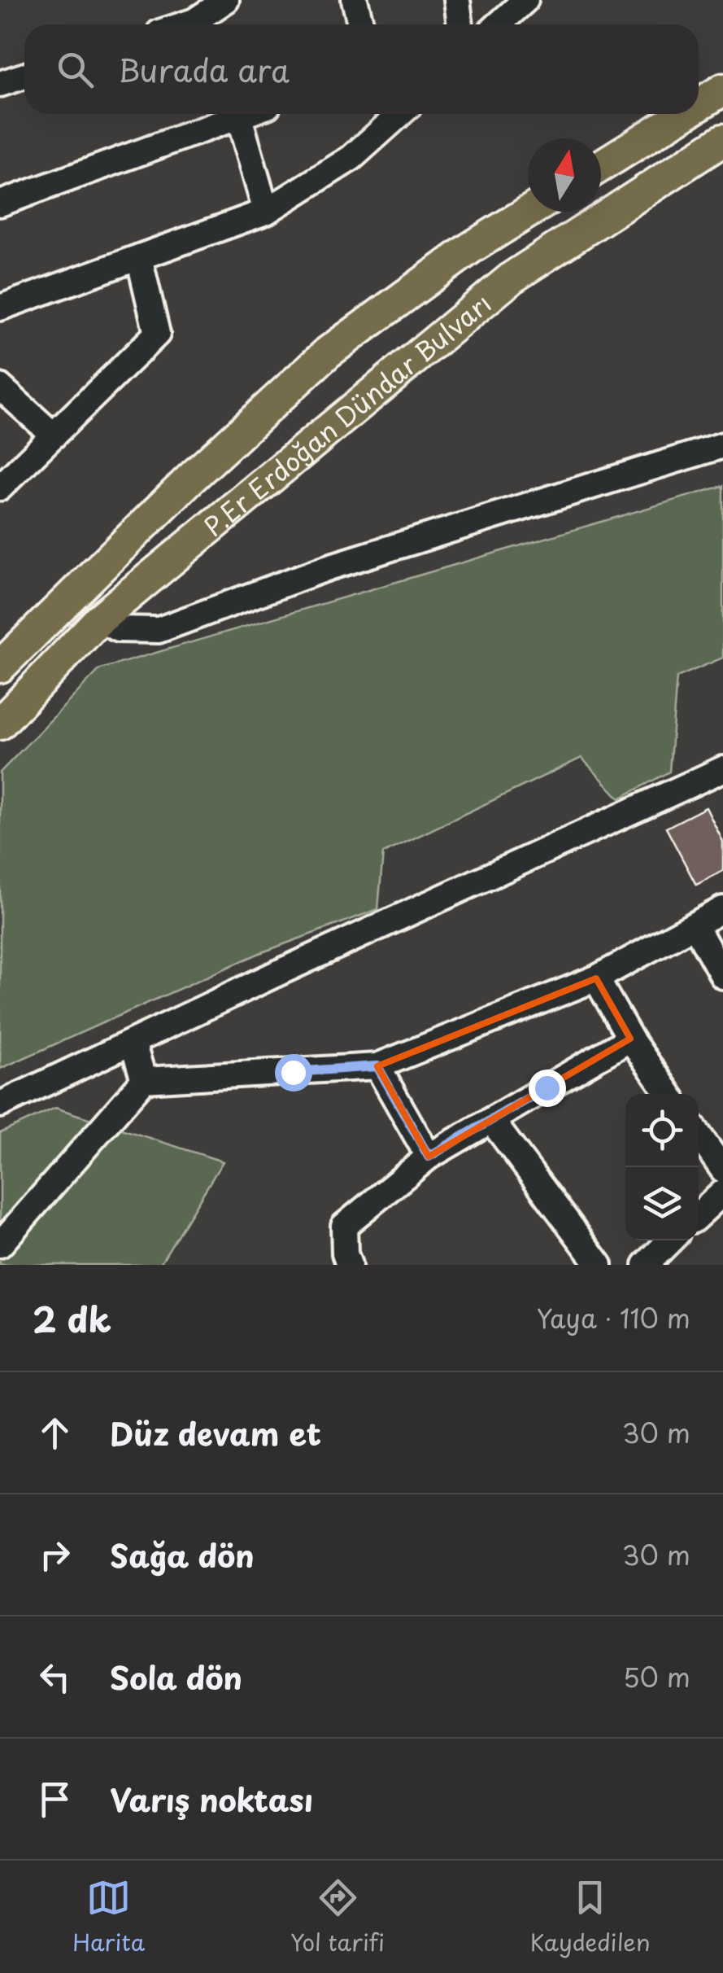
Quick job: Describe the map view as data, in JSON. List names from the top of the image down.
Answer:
{
  "streets": {
    "main road": ["P.Er Erdoğan Dündar Bulvarı"]
  },
  "north": "top",
  "page": {
    "search": "Burada ara",
    "heading": ["2 dk", "Yaya · 110 m"],
    "list": [
      ["Düz devam et", "30 m"],
      ["Sağa dön", "30 m"],
      ["Sola dön", "50 m"],
      "Varış noktası"
    ],
    "nav": ["Harita", "Yol tarifi", "Kaydedilen"]
  }
}
